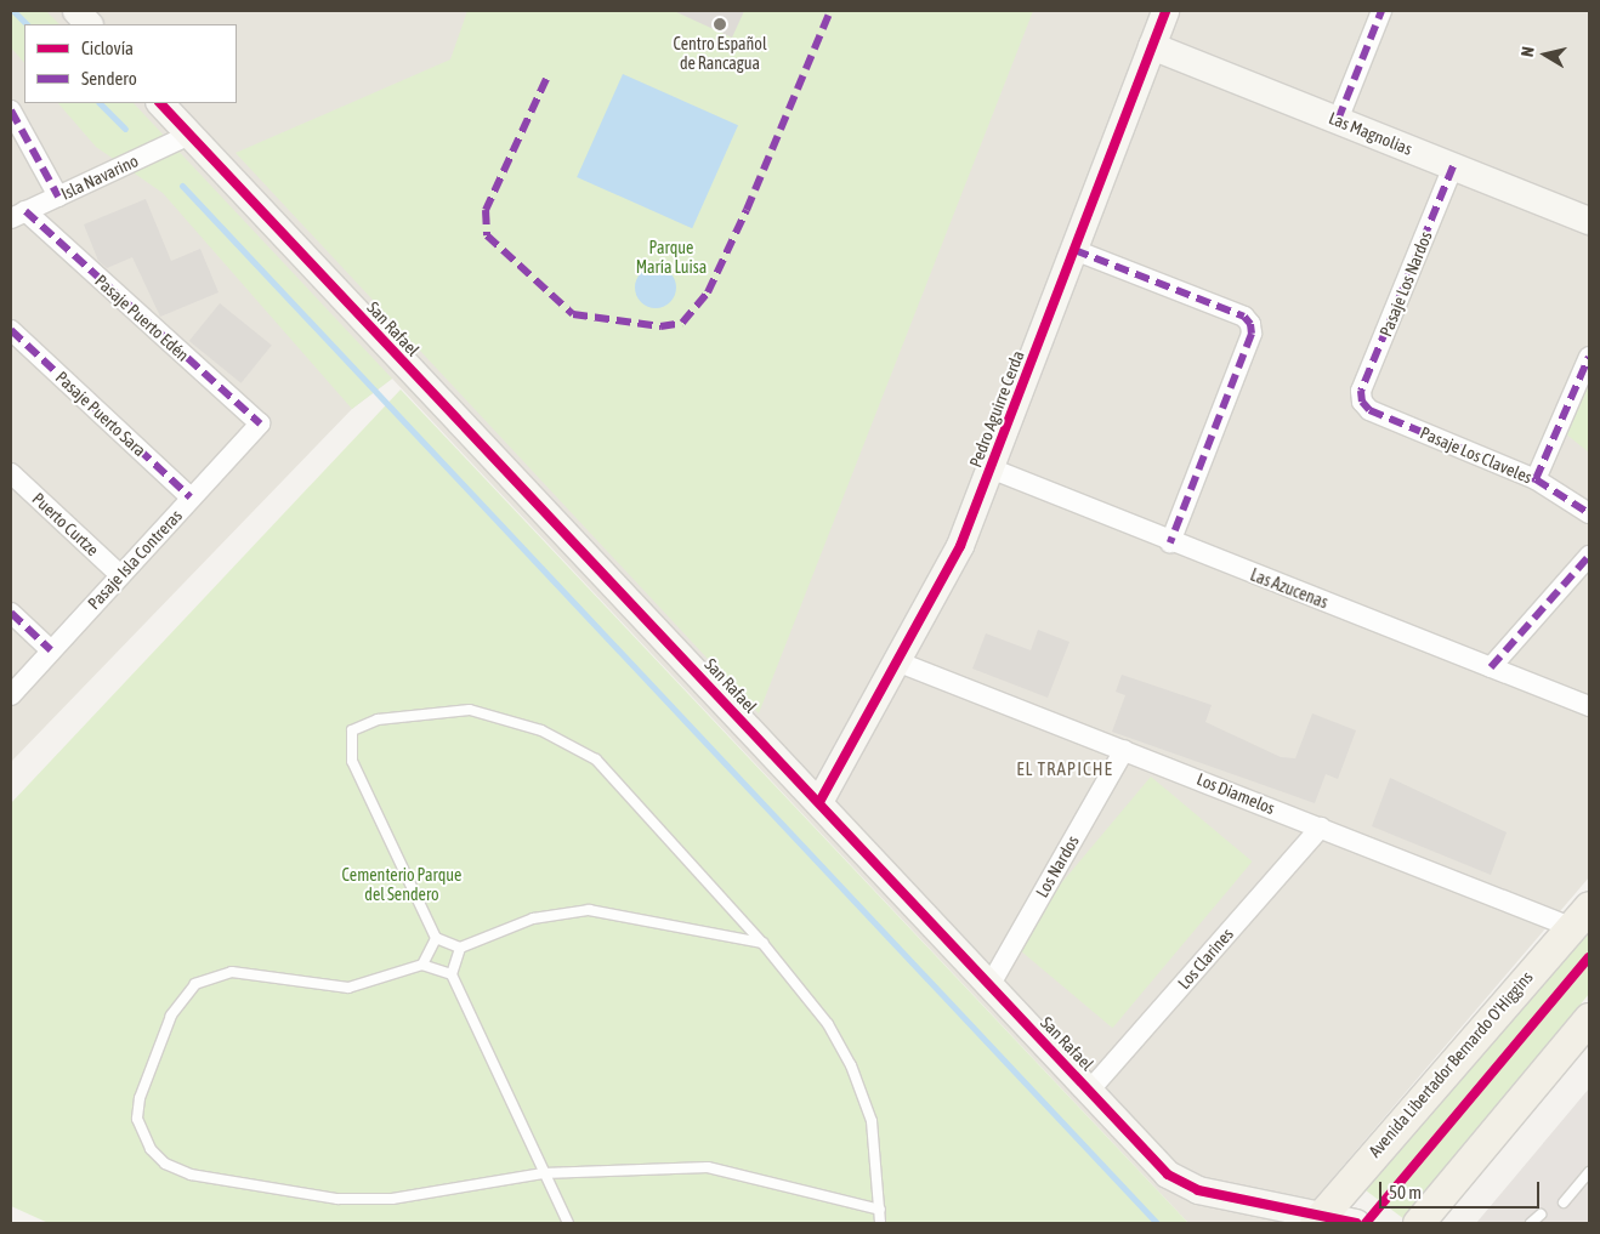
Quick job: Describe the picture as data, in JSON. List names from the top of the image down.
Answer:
{
  "streets": {
    "main road": ["Avenida Libertador Bernardo O'Higgins"],
    "street": [
      "Las Magnolias",
      "Isla Navarino",
      "Pasaje Los Nardos",
      "Pasaje Puerto Edén",
      "San Rafael",
      "Pedro Aguirre Cerda",
      "Pasaje Puerto Sara",
      "Pasaje Los Claveles",
      "Puerto Curtze",
      "Pasaje Isla Contreras",
      "Las Azucenas",
      "Los Diamelos",
      "Los Nardos",
      "Los Clarines"
    ]
  },
  "crossings": [
    ["Las Magnolias", "Pasaje Los Nardos"],
    ["Las Magnolias", "Pedro Aguirre Cerda"],
    ["Isla Navarino", "Pasaje Puerto Edén"],
    ["Isla Navarino", "San Rafael"],
    ["Pasaje Los Nardos", "Pasaje Los Claveles"],
    ["Pasaje Puerto Edén", "Pasaje Isla Contreras"],
    ["San Rafael", "Pedro Aguirre Cerda"],
    ["San Rafael", "Los Nardos"],
    ["San Rafael", "Los Clarines"],
    ["San Rafael", "Avenida Libertador Bernardo O'Higgins"],
    ["Pedro Aguirre Cerda", "Las Azucenas"],
    ["Pedro Aguirre Cerda", "Los Diamelos"],
    ["Pasaje Puerto Sara", "Pasaje Isla Contreras"],
    ["Puerto Curtze", "Pasaje Isla Contreras"],
    ["Los Diamelos", "Los Nardos"],
    ["Los Diamelos", "Los Clarines"],
    ["Los Diamelos", "Avenida Libertador Bernardo O'Higgins"]
  ],
  "districts": ["EL TRAPICHE"],
  "parks": ["Parque María Luisa", "Cementerio Parque del Sendero"],
  "places": ["Centro Español de Rancagua"],
  "legend": ["Ciclovía", "Sendero"],
  "scale_bar": "50 m",
  "north": "left"
}
